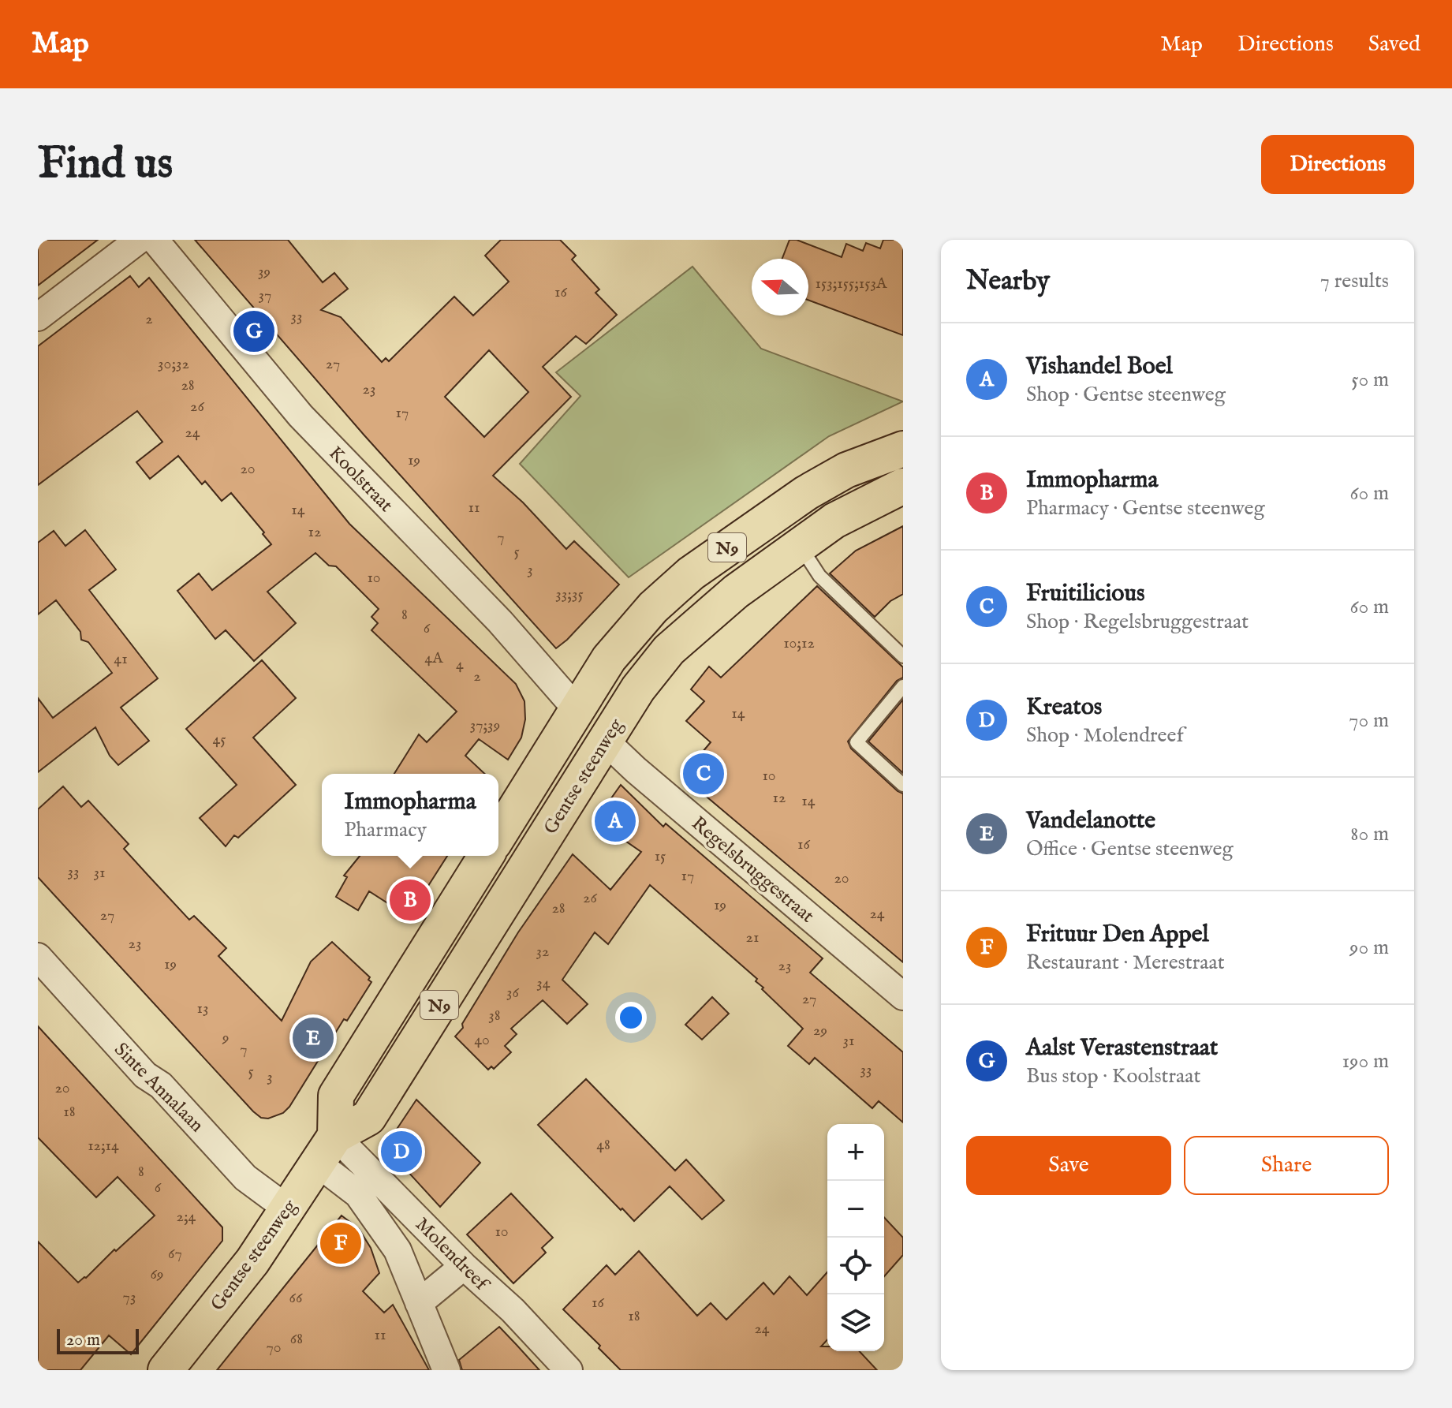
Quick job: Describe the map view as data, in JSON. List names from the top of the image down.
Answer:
{
  "streets": {
    "main road": ["N9", "Gentse steenweg"],
    "street": [
      "Koolstraat",
      "Regelsbruggestraat",
      "Sinte Annalaan",
      "Molendreef"
    ]
  },
  "crossings": [
    ["Koolstraat", "N9"],
    ["N9", "Gentse steenweg"],
    ["N9", "Molendreef"],
    ["Gentse steenweg", "Regelsbruggestraat"],
    ["Gentse steenweg", "Sinte Annalaan"],
    ["Gentse steenweg", "Molendreef"]
  ],
  "house_numbers": [
    "39",
    "153;155;153A",
    "16",
    "37",
    "33",
    "2",
    "30;32",
    "27",
    "28",
    "23",
    "26",
    "17",
    "24",
    "19",
    "20",
    "11",
    "14",
    "12",
    "7",
    "5",
    "3",
    "10",
    "33;35",
    "8",
    "6",
    "10;12",
    "4A",
    "41",
    "4",
    "2",
    "14",
    "37;39",
    "45",
    "10",
    "12",
    "14",
    "16",
    "15",
    "33",
    "31",
    "17",
    "20",
    "26",
    "19",
    "28",
    "24",
    "27",
    "21",
    "23",
    "32",
    "19",
    "23",
    "34",
    "36",
    "27",
    "13",
    "38",
    "29",
    "9",
    "40",
    "31",
    "7",
    "33",
    "5",
    "3",
    "20",
    "18",
    "48",
    "12;14",
    "8",
    "6",
    "2;4",
    "10",
    "67",
    "69",
    "73",
    "66",
    "16",
    "18",
    "24",
    "11",
    "68",
    "70"
  ],
  "scale_bar": "20 m",
  "north": "left",
  "page": {
    "header": "Map",
    "nav": ["Map", "Directions", "Saved"],
    "buttons": [
      "Directions",
      ["Save", "Share"]
    ],
    "title": "Find us",
    "heading": ["Nearby", "7 results"],
    "pins": [
      "G",
      "C",
      "A",
      "B",
      "E",
      "D",
      "F"
    ],
    "list": [
      {
        "mark": "A",
        "name": "Vishandel Boel",
        "note": "Shop · Gentse steenweg",
        "value": "50 m"
      },
      {
        "mark": "B",
        "name": "Immopharma",
        "note": "Pharmacy · Gentse steenweg",
        "value": "60 m"
      },
      {
        "mark": "C",
        "name": "Fruitilicious",
        "note": "Shop · Regelsbruggestraat",
        "value": "60 m"
      },
      {
        "mark": "D",
        "name": "Kreatos",
        "note": "Shop · Molendreef",
        "value": "70 m"
      },
      {
        "mark": "E",
        "name": "Vandelanotte",
        "note": "Office · Gentse steenweg",
        "value": "80 m"
      },
      {
        "mark": "F",
        "name": "Frituur Den Appel",
        "note": "Restaurant · Merestraat",
        "value": "90 m"
      },
      {
        "mark": "G",
        "name": "Aalst Verastenstraat",
        "note": "Bus stop · Koolstraat",
        "value": "190 m"
      }
    ],
    "popup": ["Immopharma", "Pharmacy"],
    "map_buttons": ["+", "−"],
    "scale": "20 m"
  }
}
